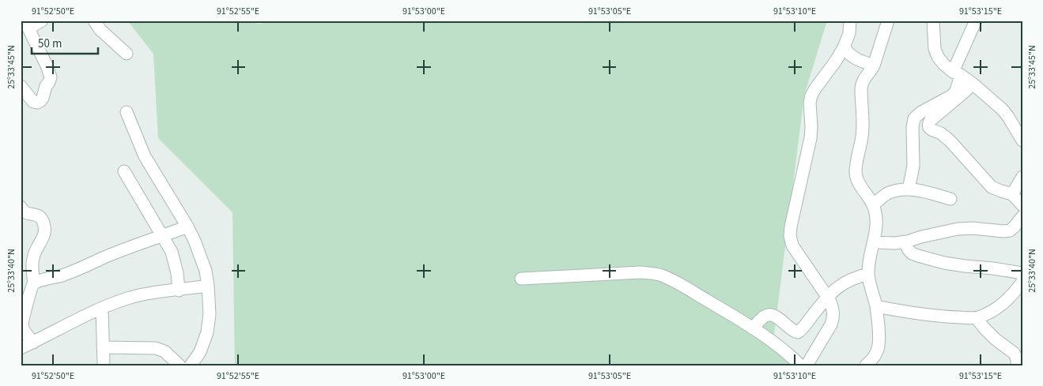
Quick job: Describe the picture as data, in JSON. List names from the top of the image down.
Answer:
{
  "scale_bar": "50 m",
  "coordinates": [
    "91°52'50\"E",
    "91°52'55\"E",
    "91°53'00\"E",
    "91°53'05\"E",
    "91°53'10\"E",
    "91°53'15\"E",
    "25°33'45\"N",
    "25°33'40\"N"
  ]
}
